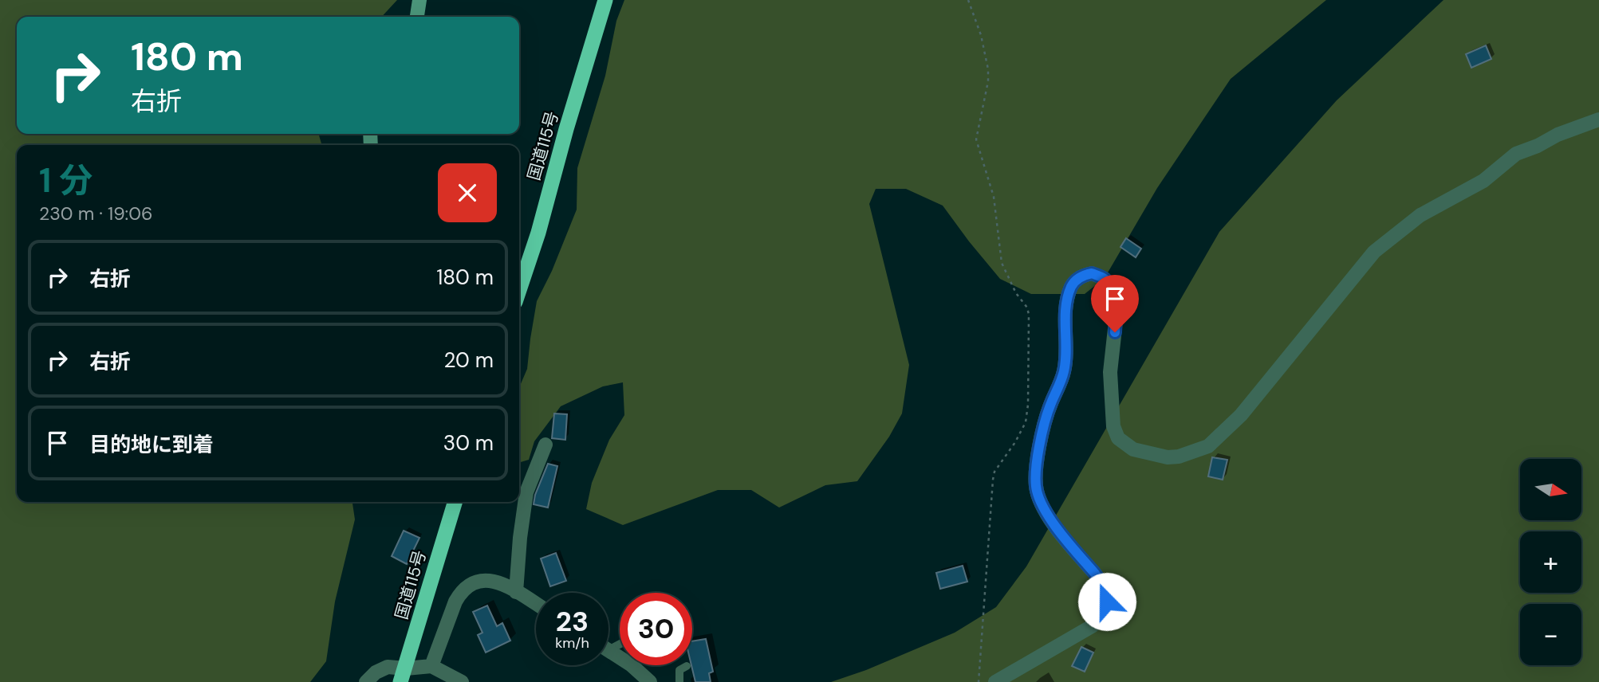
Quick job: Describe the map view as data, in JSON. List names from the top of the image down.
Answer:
{
  "streets": {
    "highway": ["国道115号"]
  },
  "north": "right",
  "page": {
    "turn": ["180 m", "右折"],
    "heading": ["1 分", "230 m · 19:06"],
    "list": [
      {
        "name": "右折",
        "value": "180 m"
      },
      {
        "name": "右折",
        "value": "20 m"
      },
      {
        "name": "目的地に到着",
        "value": "30 m"
      }
    ],
    "map_buttons": ["+", "−"],
    "speed": "23 km/h",
    "limit": "30"
  }
}
